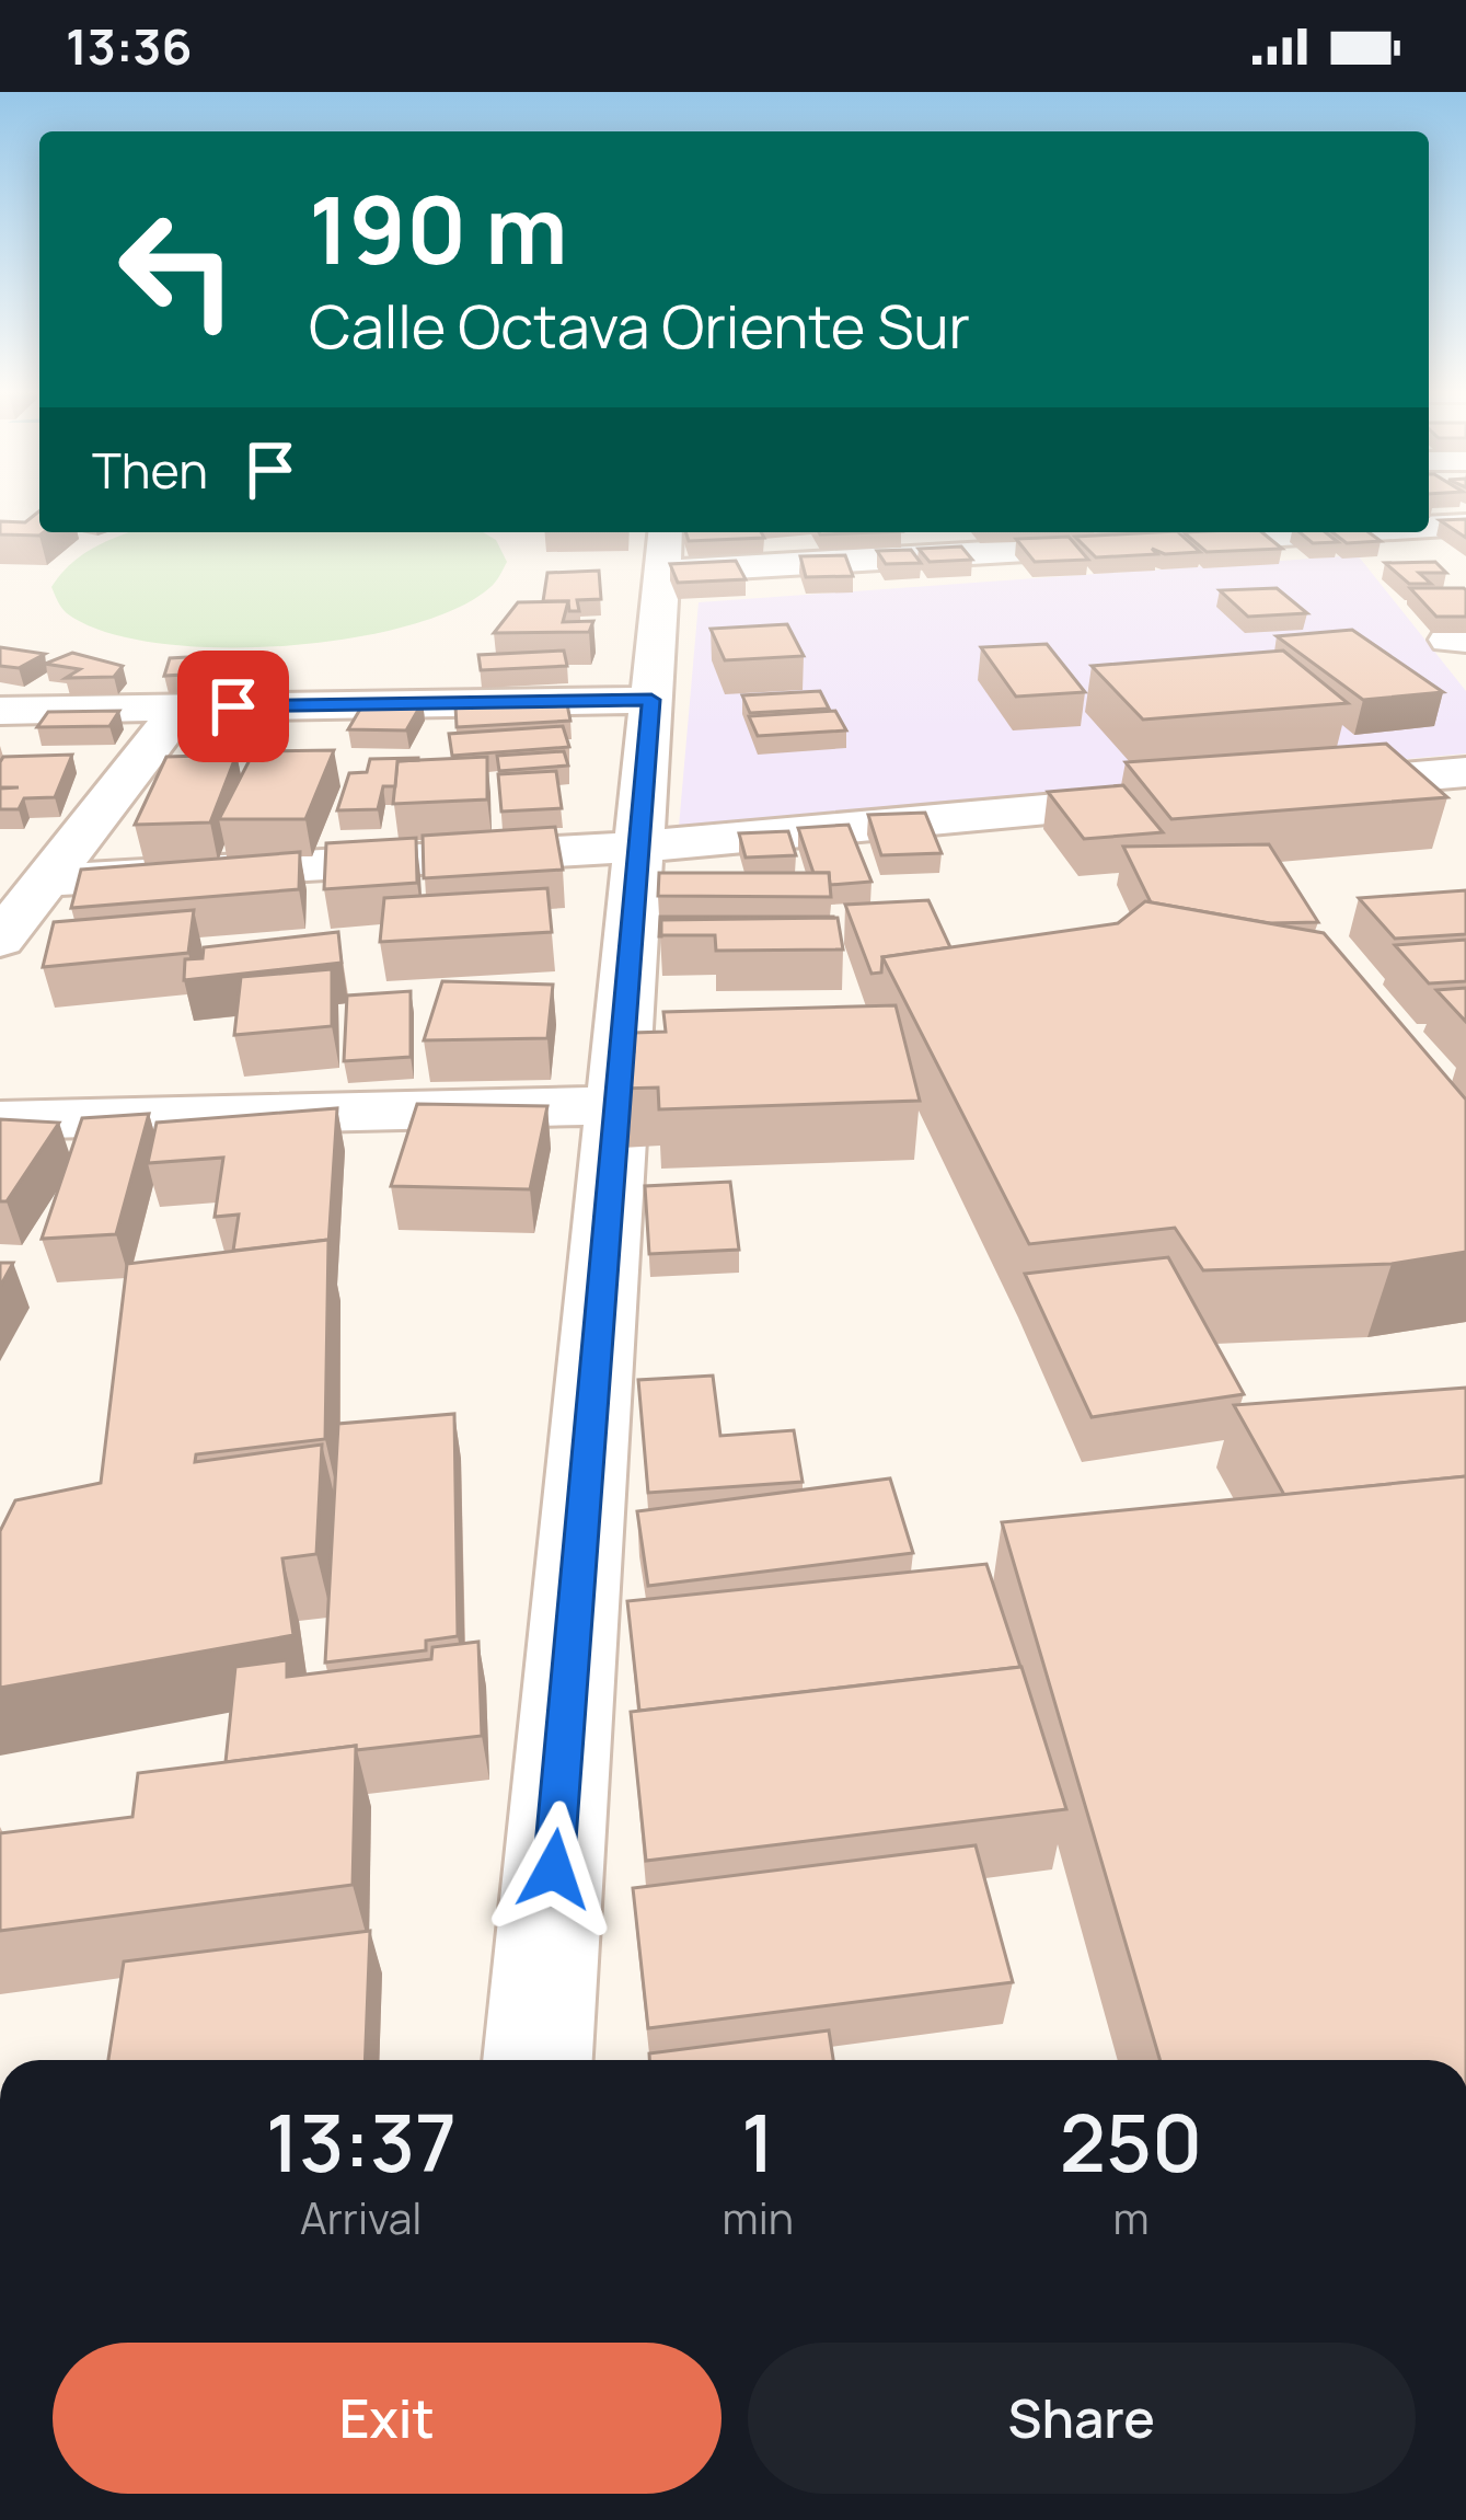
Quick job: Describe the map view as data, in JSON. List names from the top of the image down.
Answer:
{
  "page": {
    "status": "13:36",
    "turn": ["190 m", "Calle Octava Oriente Sur"],
    "then": "Then",
    "eta": [
      "13:37",
      "Arrival",
      "1",
      "min",
      "250",
      "m"
    ],
    "buttons": ["Exit", "Share"]
  }
}
